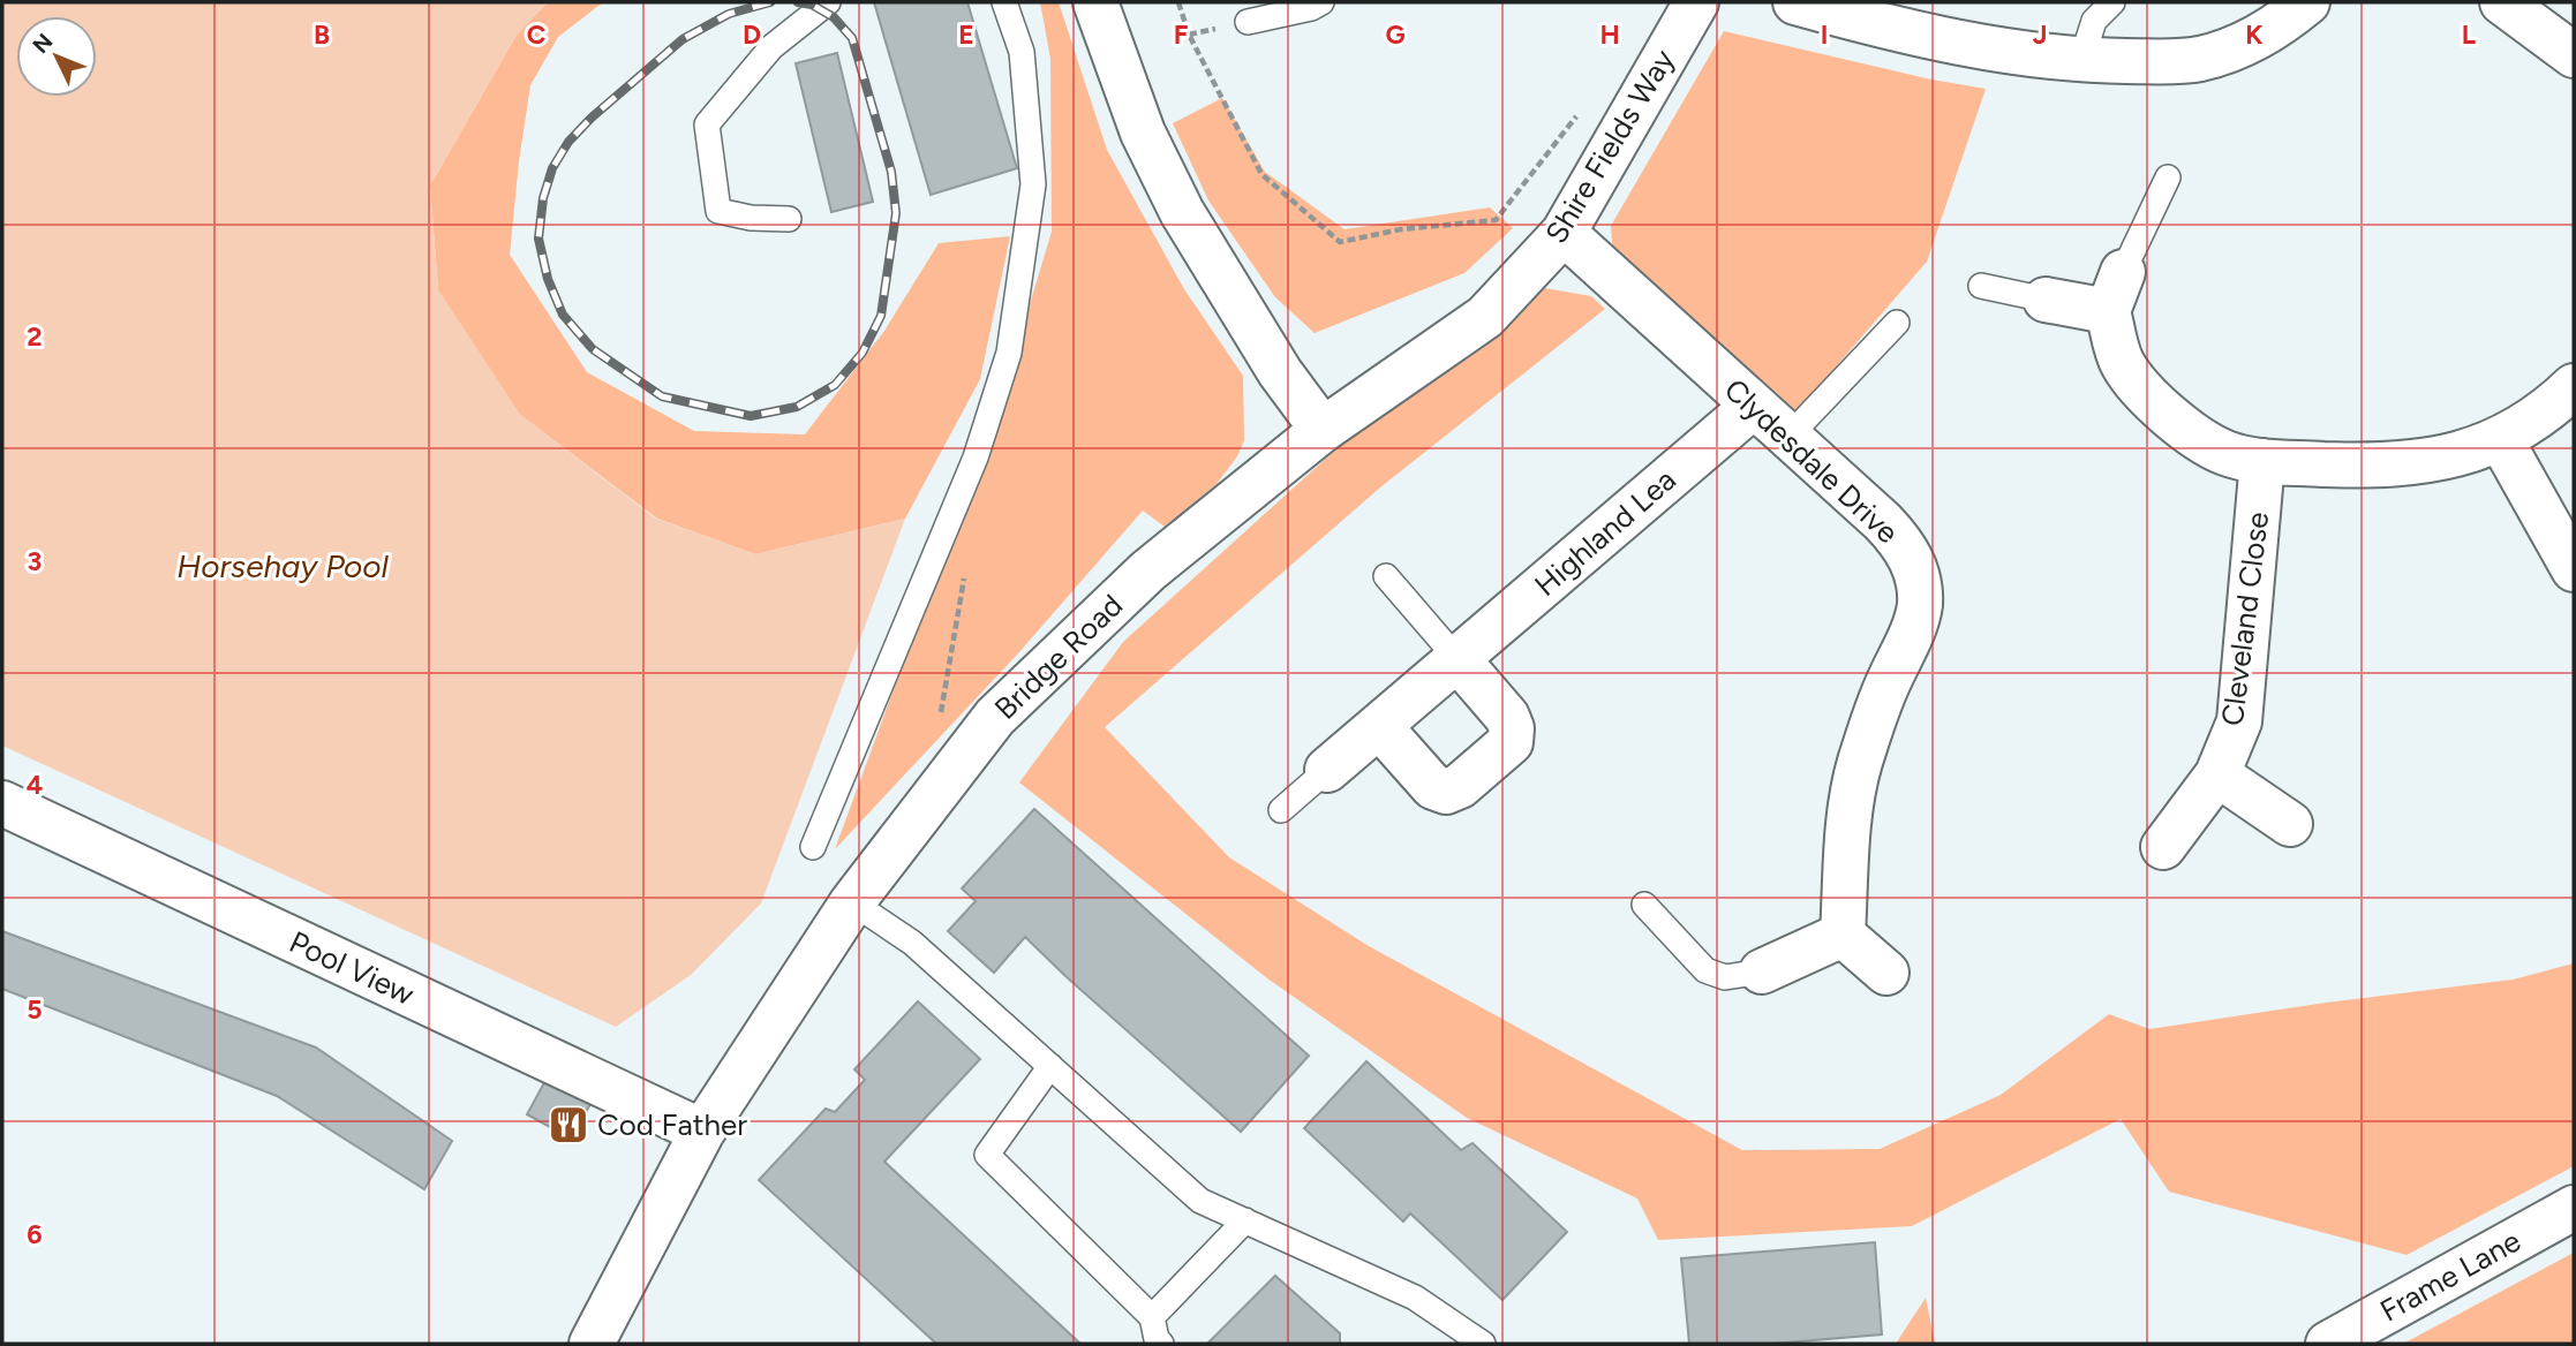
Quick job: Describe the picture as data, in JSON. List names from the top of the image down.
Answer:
{
  "streets": {
    "street": [
      "Shire Fields Way",
      "Clydesdale Drive",
      "Highland Lea",
      "Cleveland Close",
      "Bridge Road",
      "Pool View",
      "Frame Lane"
    ]
  },
  "crossings": [
    ["Shire Fields Way", "Clydesdale Drive"],
    ["Shire Fields Way", "Bridge Road"],
    ["Clydesdale Drive", "Highland Lea"],
    ["Bridge Road", "Pool View"]
  ],
  "water": ["Horsehay Pool"],
  "places": {
    "restaurant": ["Cod Father"]
  },
  "north": "top left",
  "grid": {
    "columns": [
      "B",
      "C",
      "D",
      "E",
      "F",
      "G",
      "H",
      "I",
      "J",
      "K",
      "L"
    ],
    "rows": [
      "2",
      "3",
      "4",
      "5",
      "6"
    ]
  }
}
